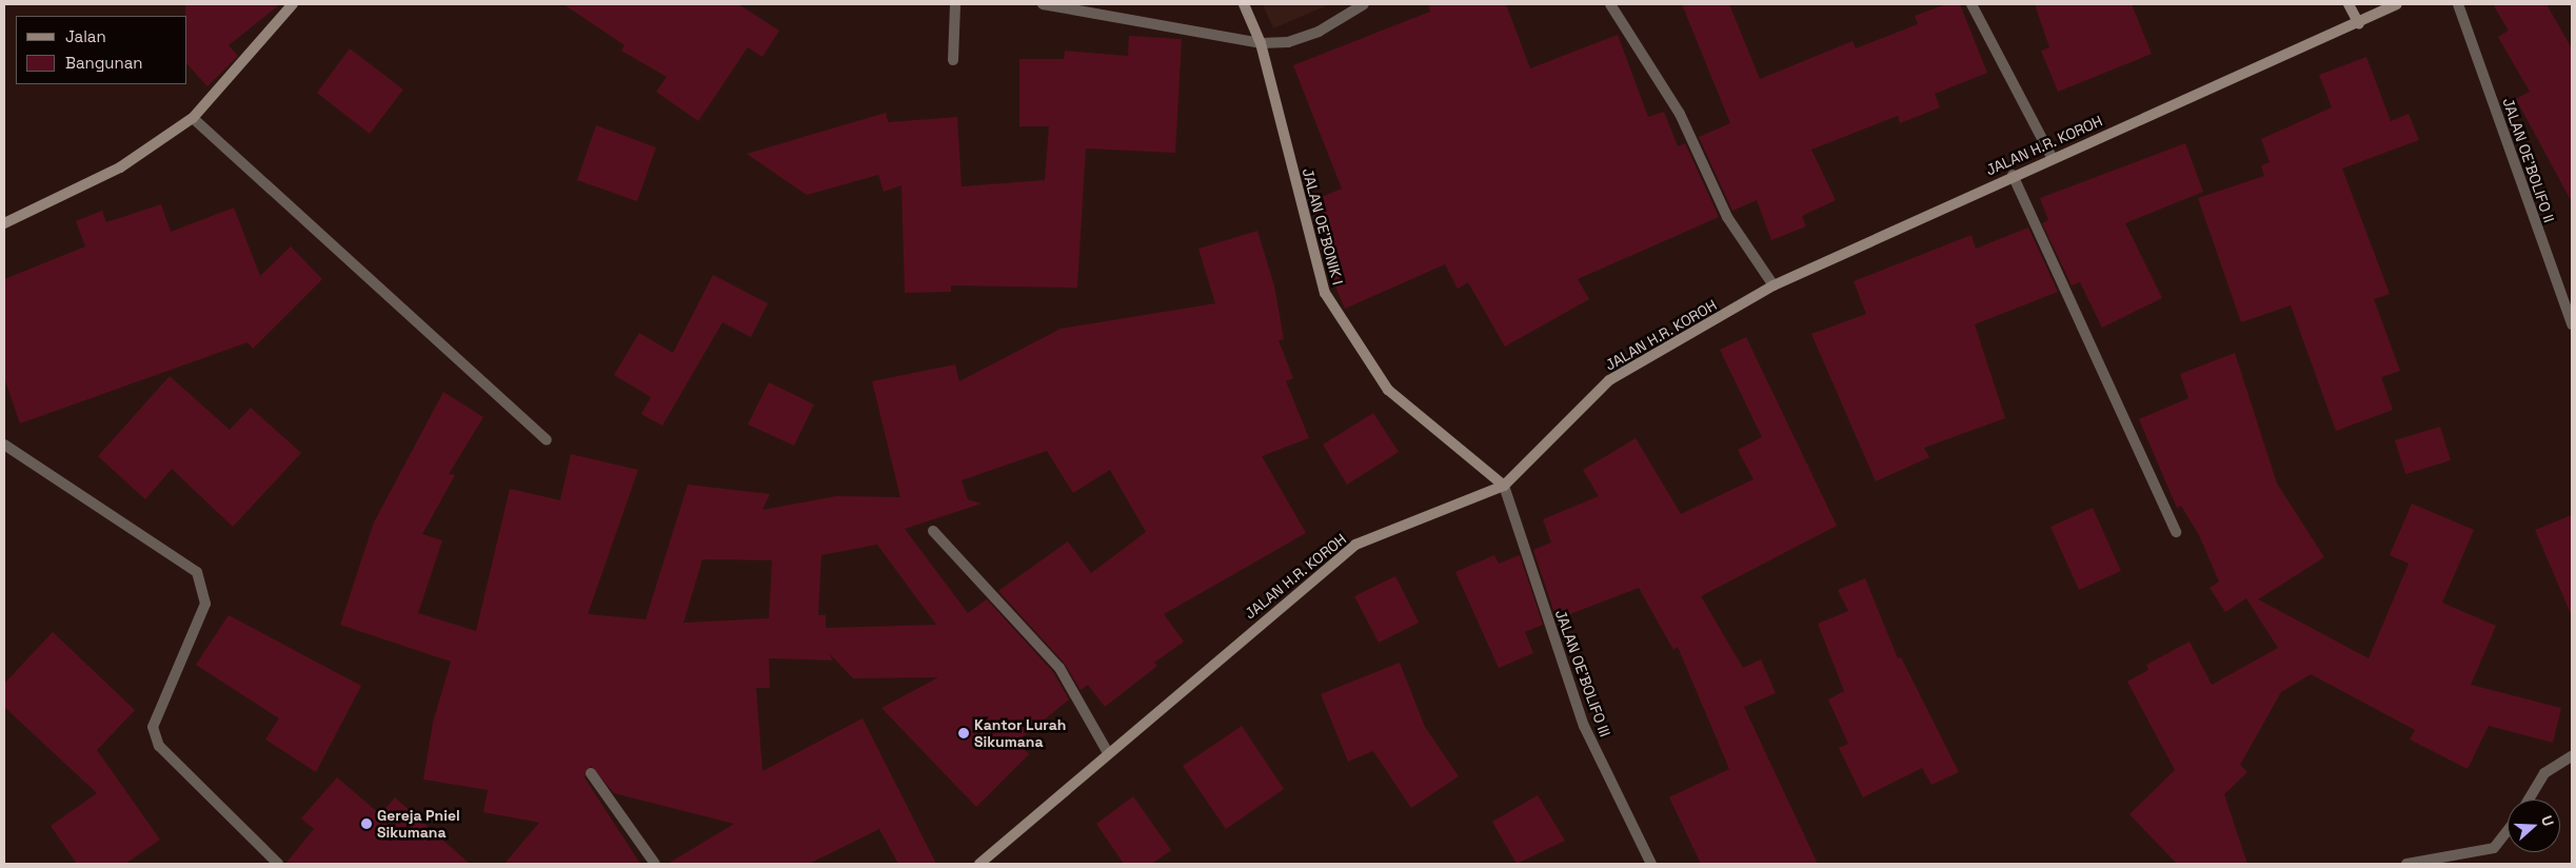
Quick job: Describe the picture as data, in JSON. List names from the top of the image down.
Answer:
{
  "streets": {
    "main road": ["JALAN H.R. KOROH", "JALAN OE'BONIK I"],
    "street": ["JALAN OE'BOLIFO II", "JALAN OE'BOLIFO III"]
  },
  "crossings": [
    ["JALAN H.R. KOROH", "JALAN OE'BONIK I"],
    ["JALAN H.R. KOROH", "JALAN OE'BOLIFO III"],
    ["JALAN OE'BONIK I", "JALAN OE'BOLIFO III"]
  ],
  "places": ["Kantor Lurah Sikumana", "Gereja Pniel Sikumana"],
  "legend": ["Jalan", "Bangunan"],
  "north": "right"
}
